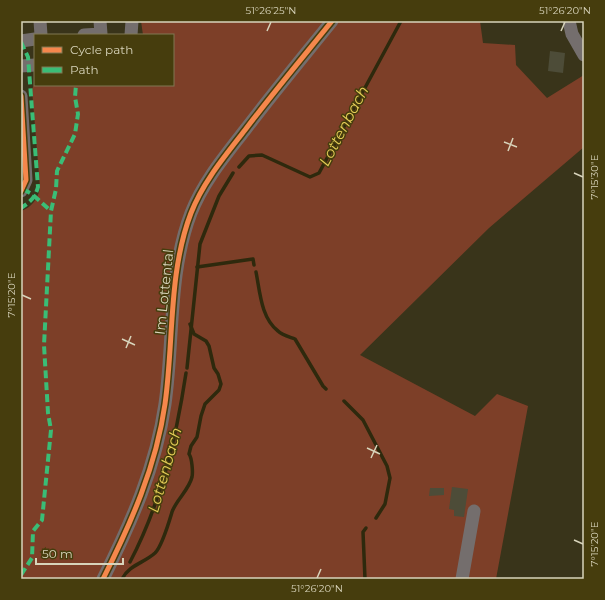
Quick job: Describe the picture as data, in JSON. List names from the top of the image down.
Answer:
{
  "streets": {
    "street": ["Im Lottental"]
  },
  "water": ["Lottenbach"],
  "legend": ["Cycle path", "Path"],
  "scale_bar": "50 m",
  "coordinates": [
    "51°26'25\"N",
    "51°26'20\"N",
    "7°15'30\"E",
    "7°15'20\"E"
  ]
}
